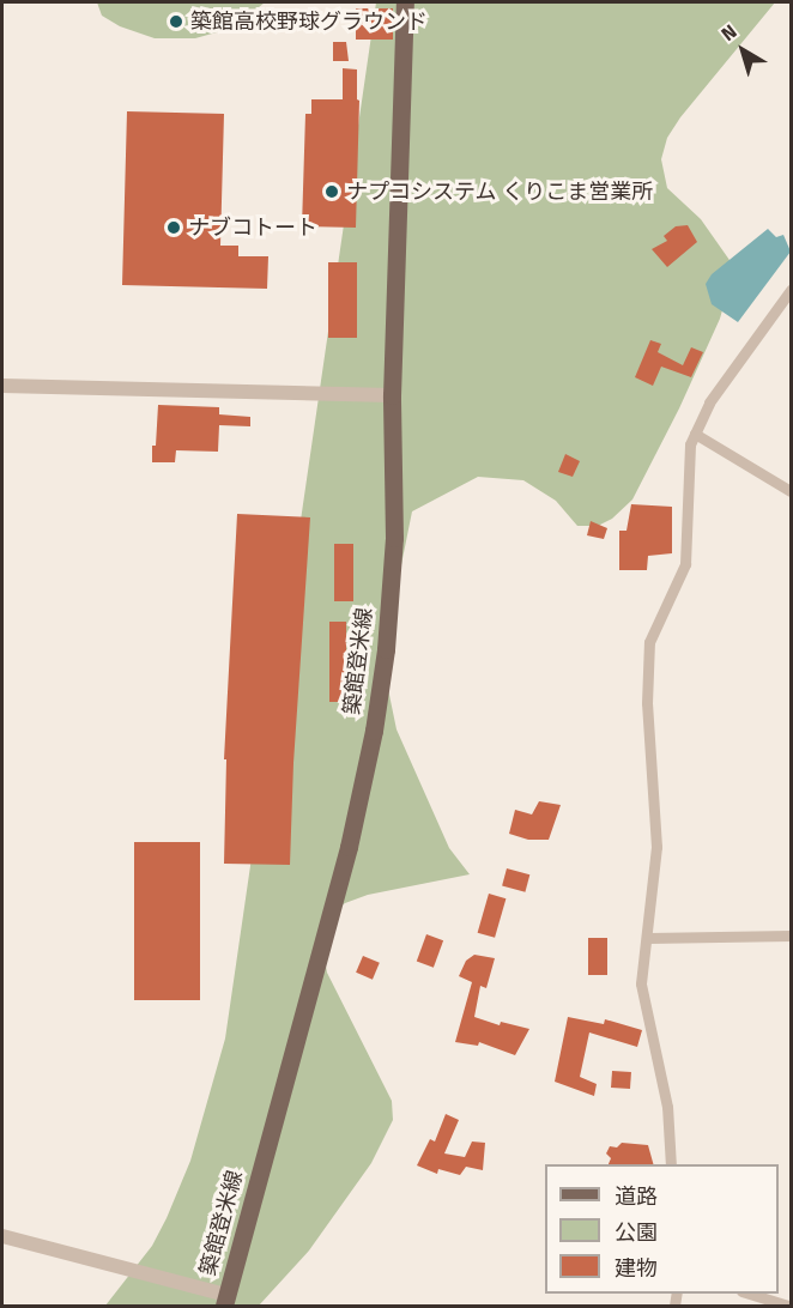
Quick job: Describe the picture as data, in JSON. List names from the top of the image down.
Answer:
{
  "streets": {
    "main road": ["築館登米線"]
  },
  "places": ["築館高校野球グラウンド", "ナプコシステム くりこま営業所", "ナブコトート"],
  "legend": ["道路", "公園", "建物"],
  "north": "top left"
}
